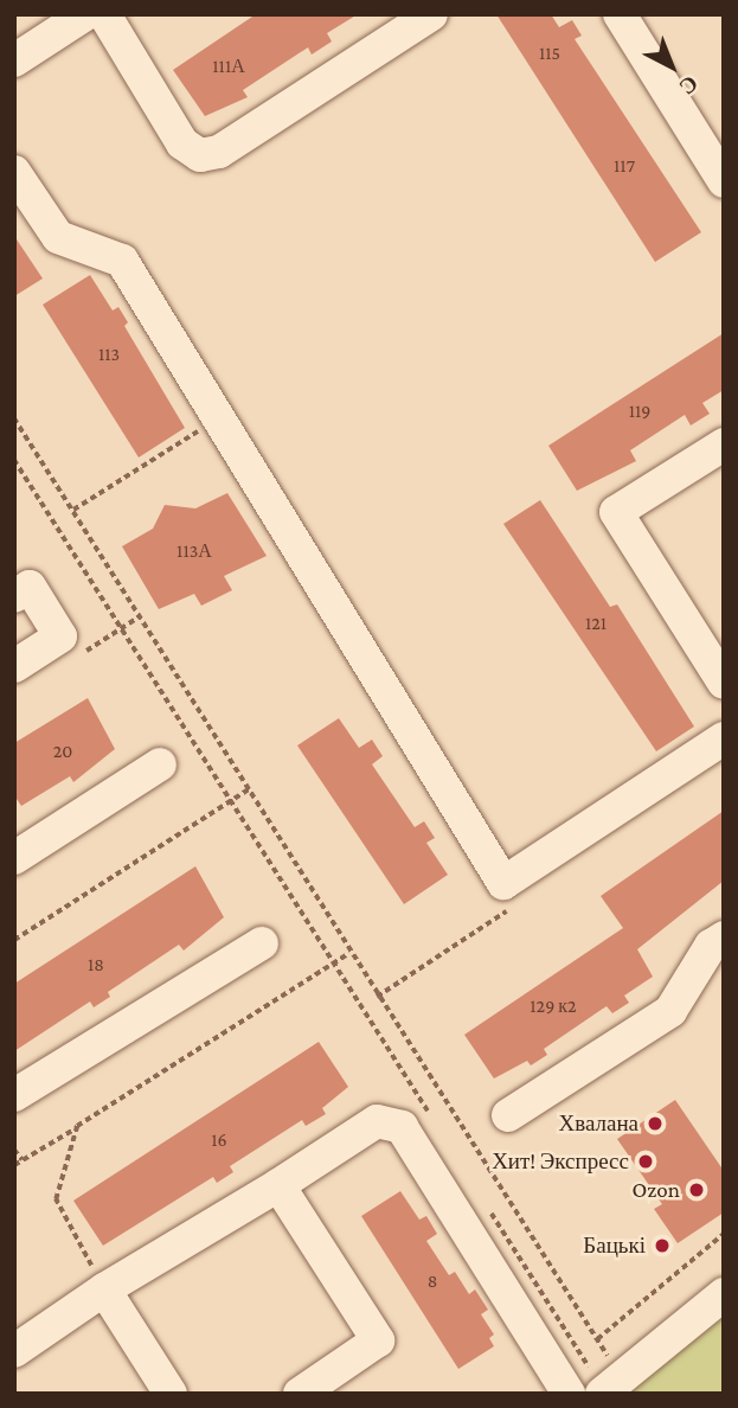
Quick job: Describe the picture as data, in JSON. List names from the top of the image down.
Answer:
{
  "places": [
    "Хвалана",
    "Хит! Экспресс",
    "Ozon",
    "Бацькі"
  ],
  "house_numbers": [
    "115",
    "111А",
    "117",
    "113",
    "119",
    "113А",
    "121",
    "20",
    "18",
    "129 к2",
    "16",
    "8"
  ],
  "north": "bottom right"
}
